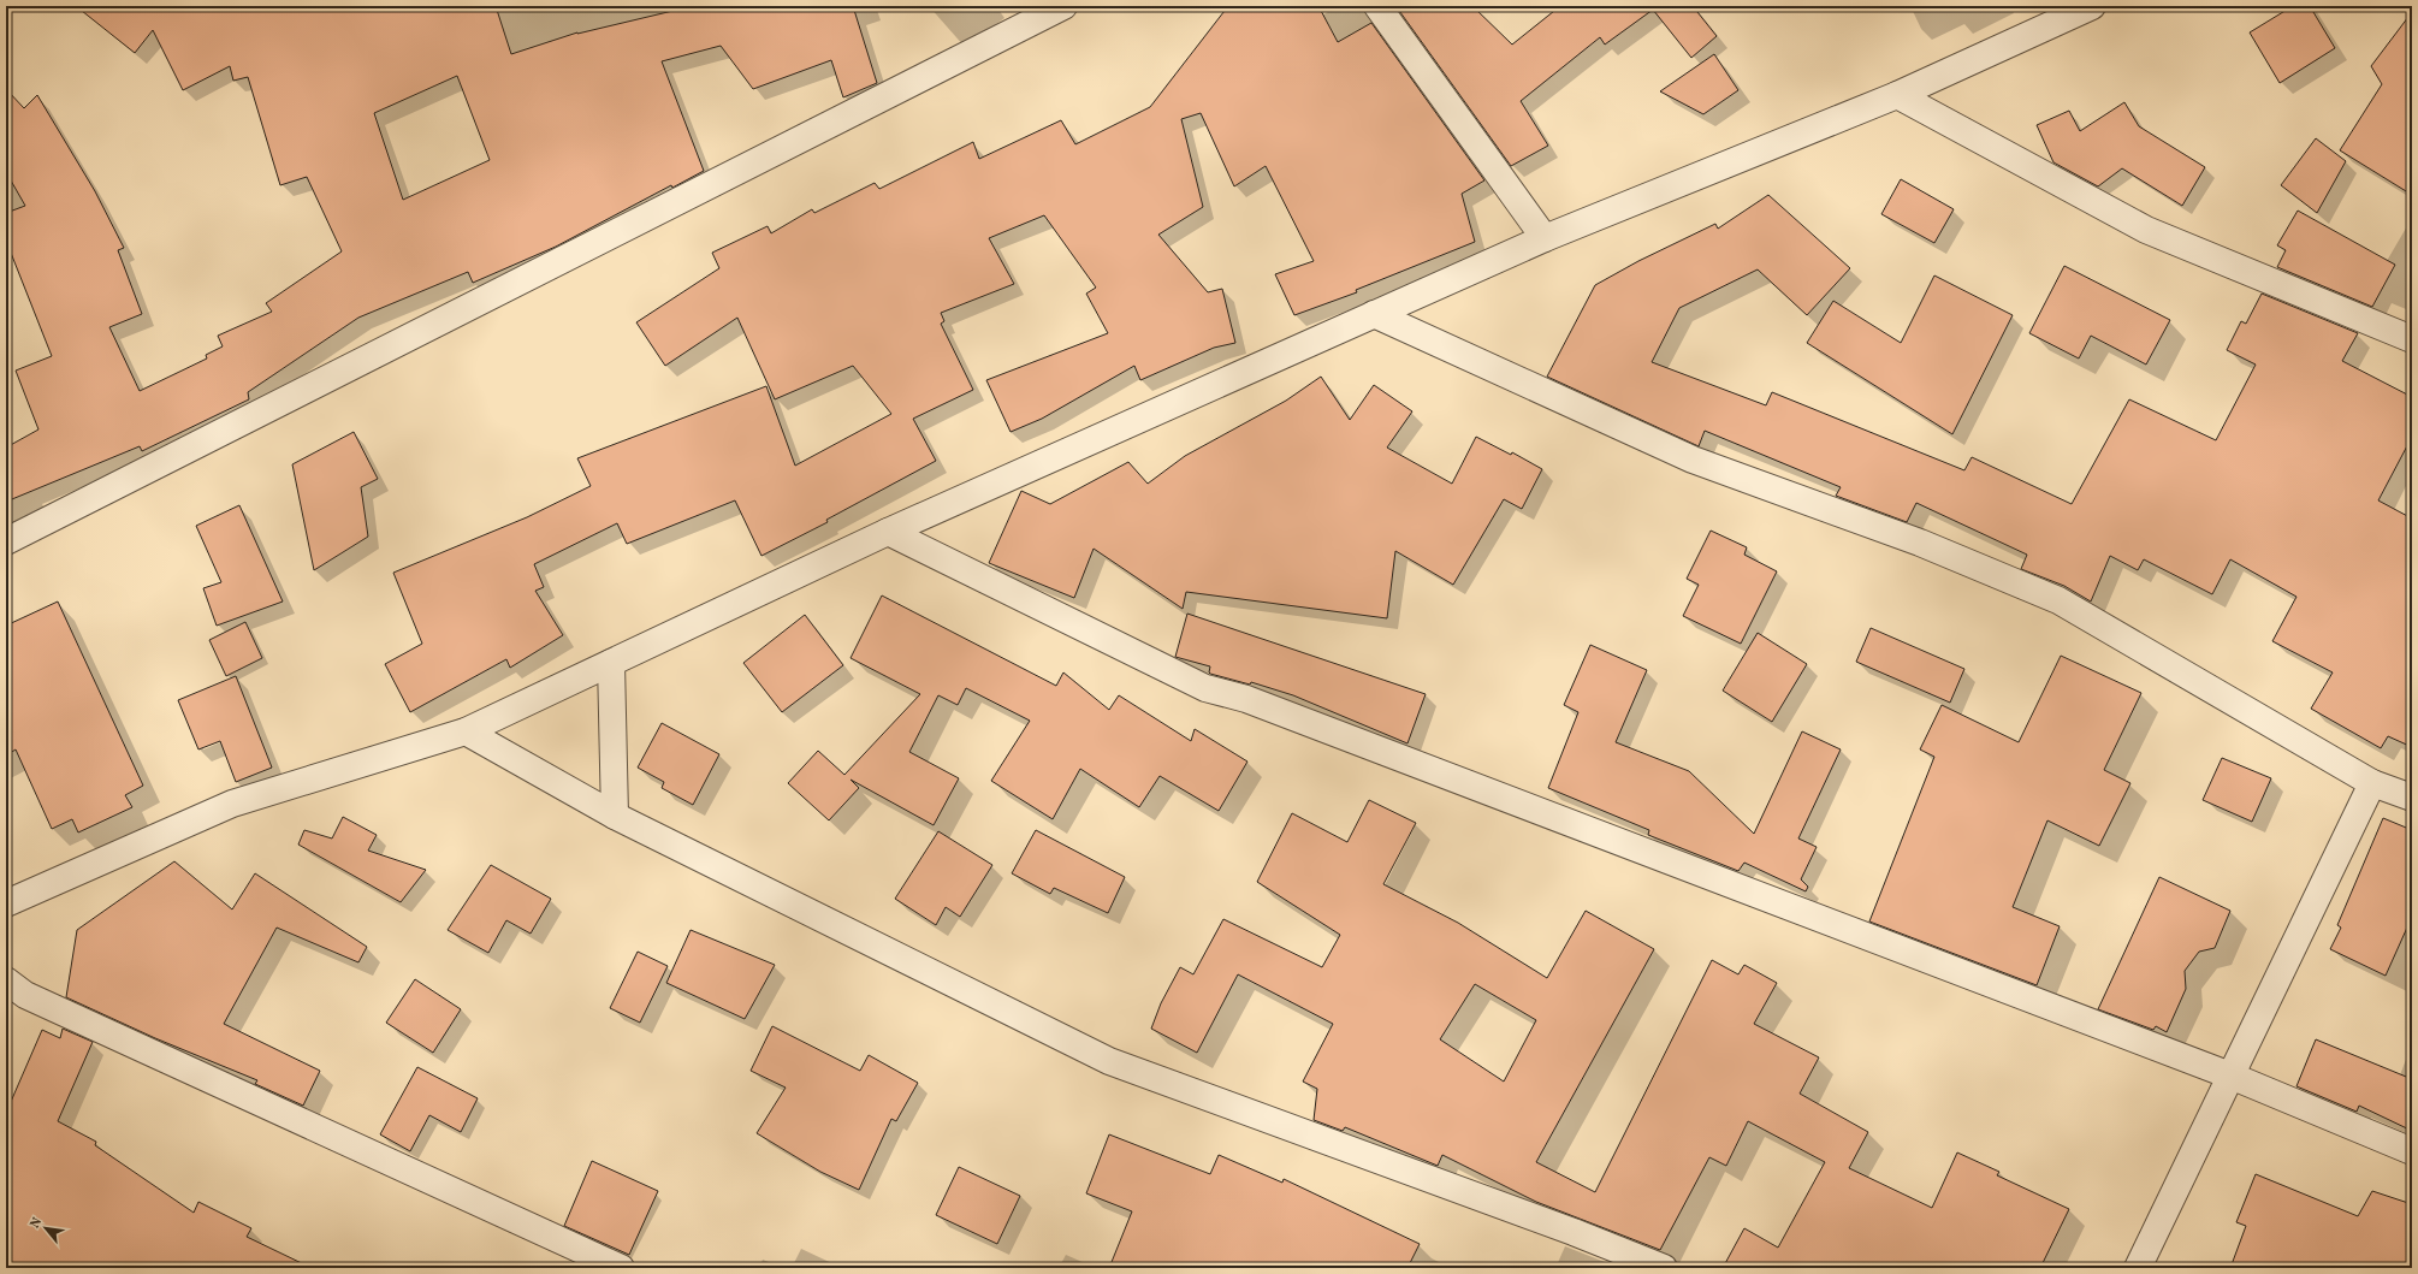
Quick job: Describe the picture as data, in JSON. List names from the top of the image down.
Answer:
{
  "north": "top left"
}
